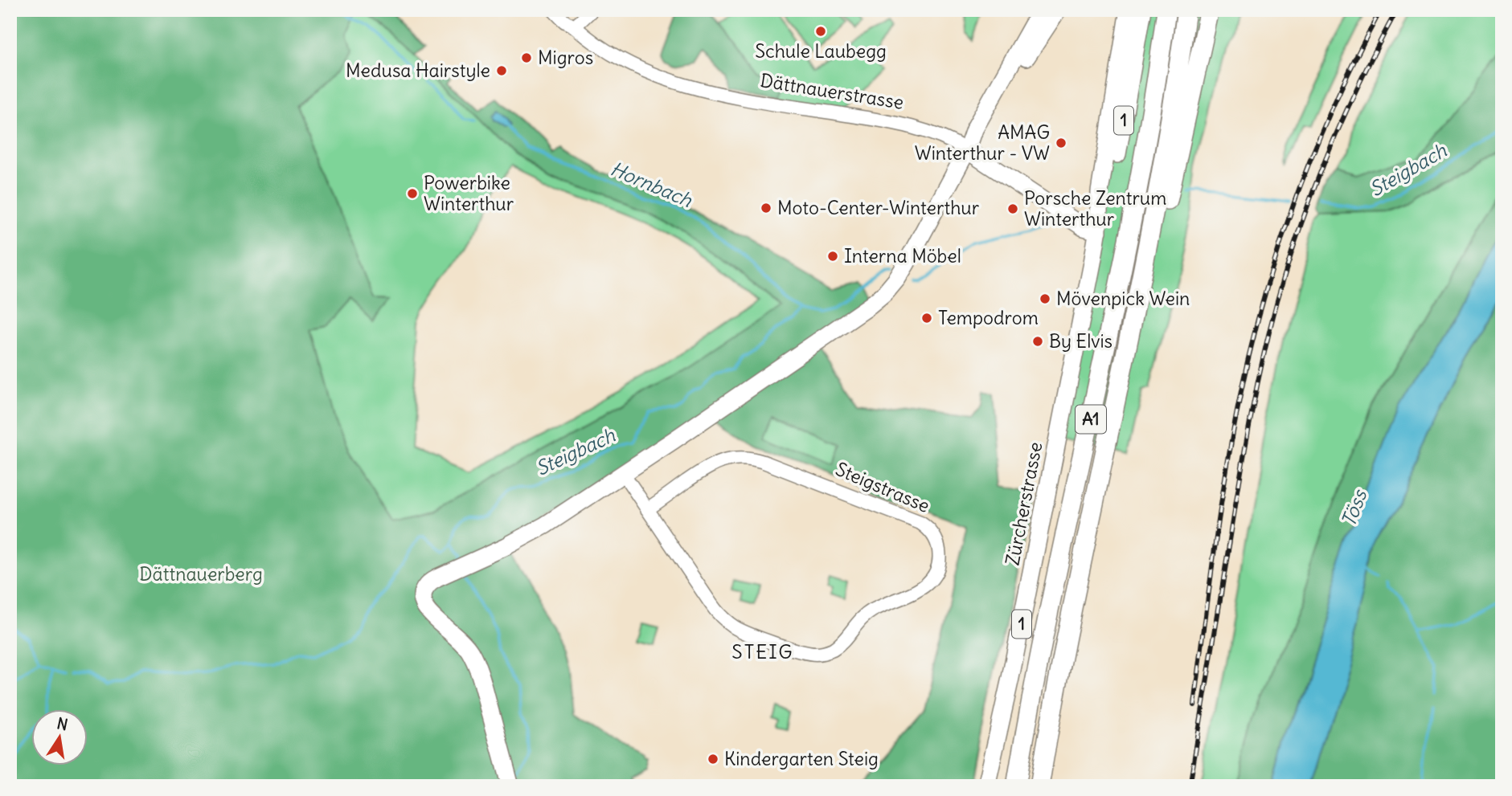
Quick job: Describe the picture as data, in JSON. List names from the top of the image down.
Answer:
{
  "streets": {
    "highway": ["A1"],
    "main road": ["Dättnauerstrasse", "1", "Zürcherstrasse"],
    "street": ["Steigstrasse"]
  },
  "crossings": [
    ["Dättnauerstrasse", "Zürcherstrasse"]
  ],
  "districts": ["STEIG"],
  "water": ["Steigbach", "Hornbach", "Töss"],
  "parks": ["Dättnauerberg"],
  "places": [
    "Schule Laubegg",
    "Migros",
    "Medusa Hairstyle",
    "AMAG Winterthur - VW",
    "Powerbike Winterthur",
    "Moto-Center-Winterthur",
    "Porsche Zentrum Winterthur",
    "Interna Möbel",
    "Mövenpick Wein",
    "Tempodrom",
    "By Elvis",
    "Kindergarten Steig"
  ],
  "north": "top"
}
